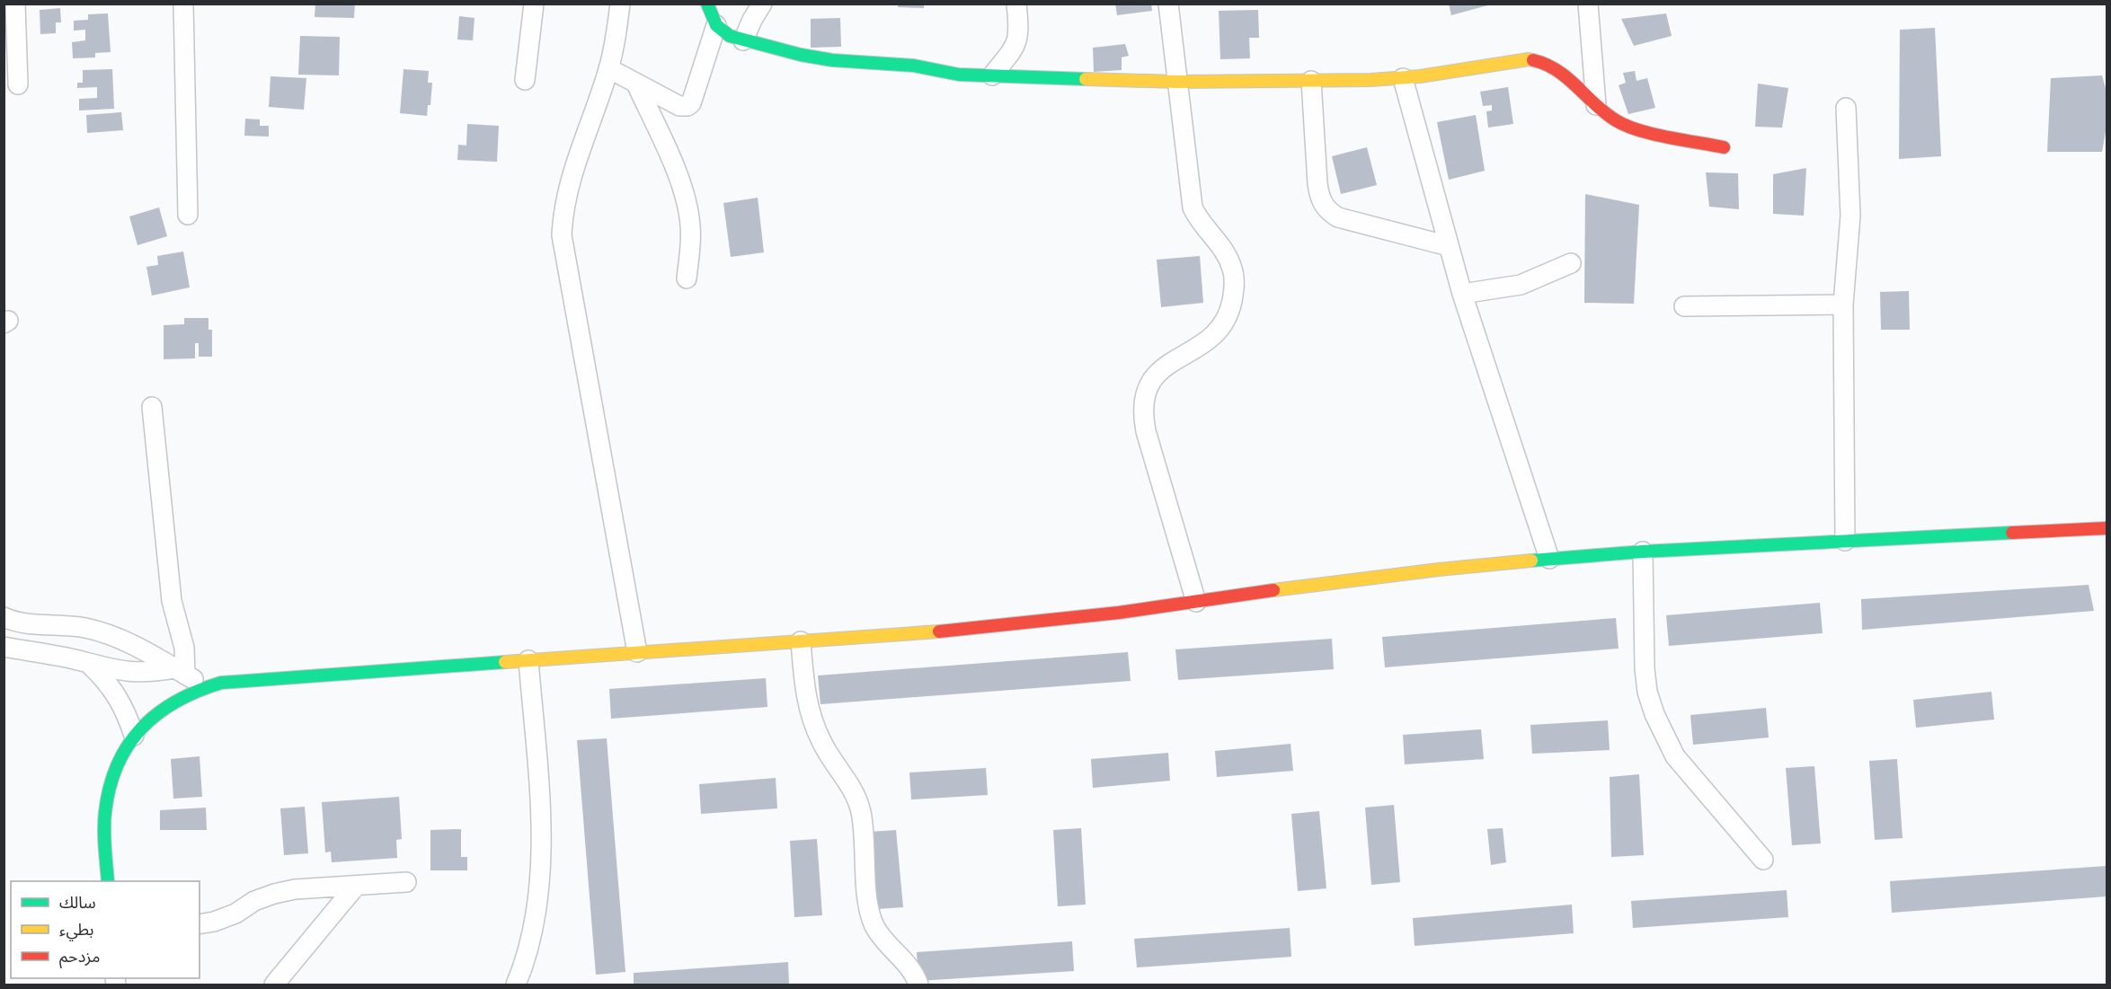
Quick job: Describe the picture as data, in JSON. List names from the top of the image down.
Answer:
{
  "legend": ["سالك", "بطيء", "مزدحم"]
}
